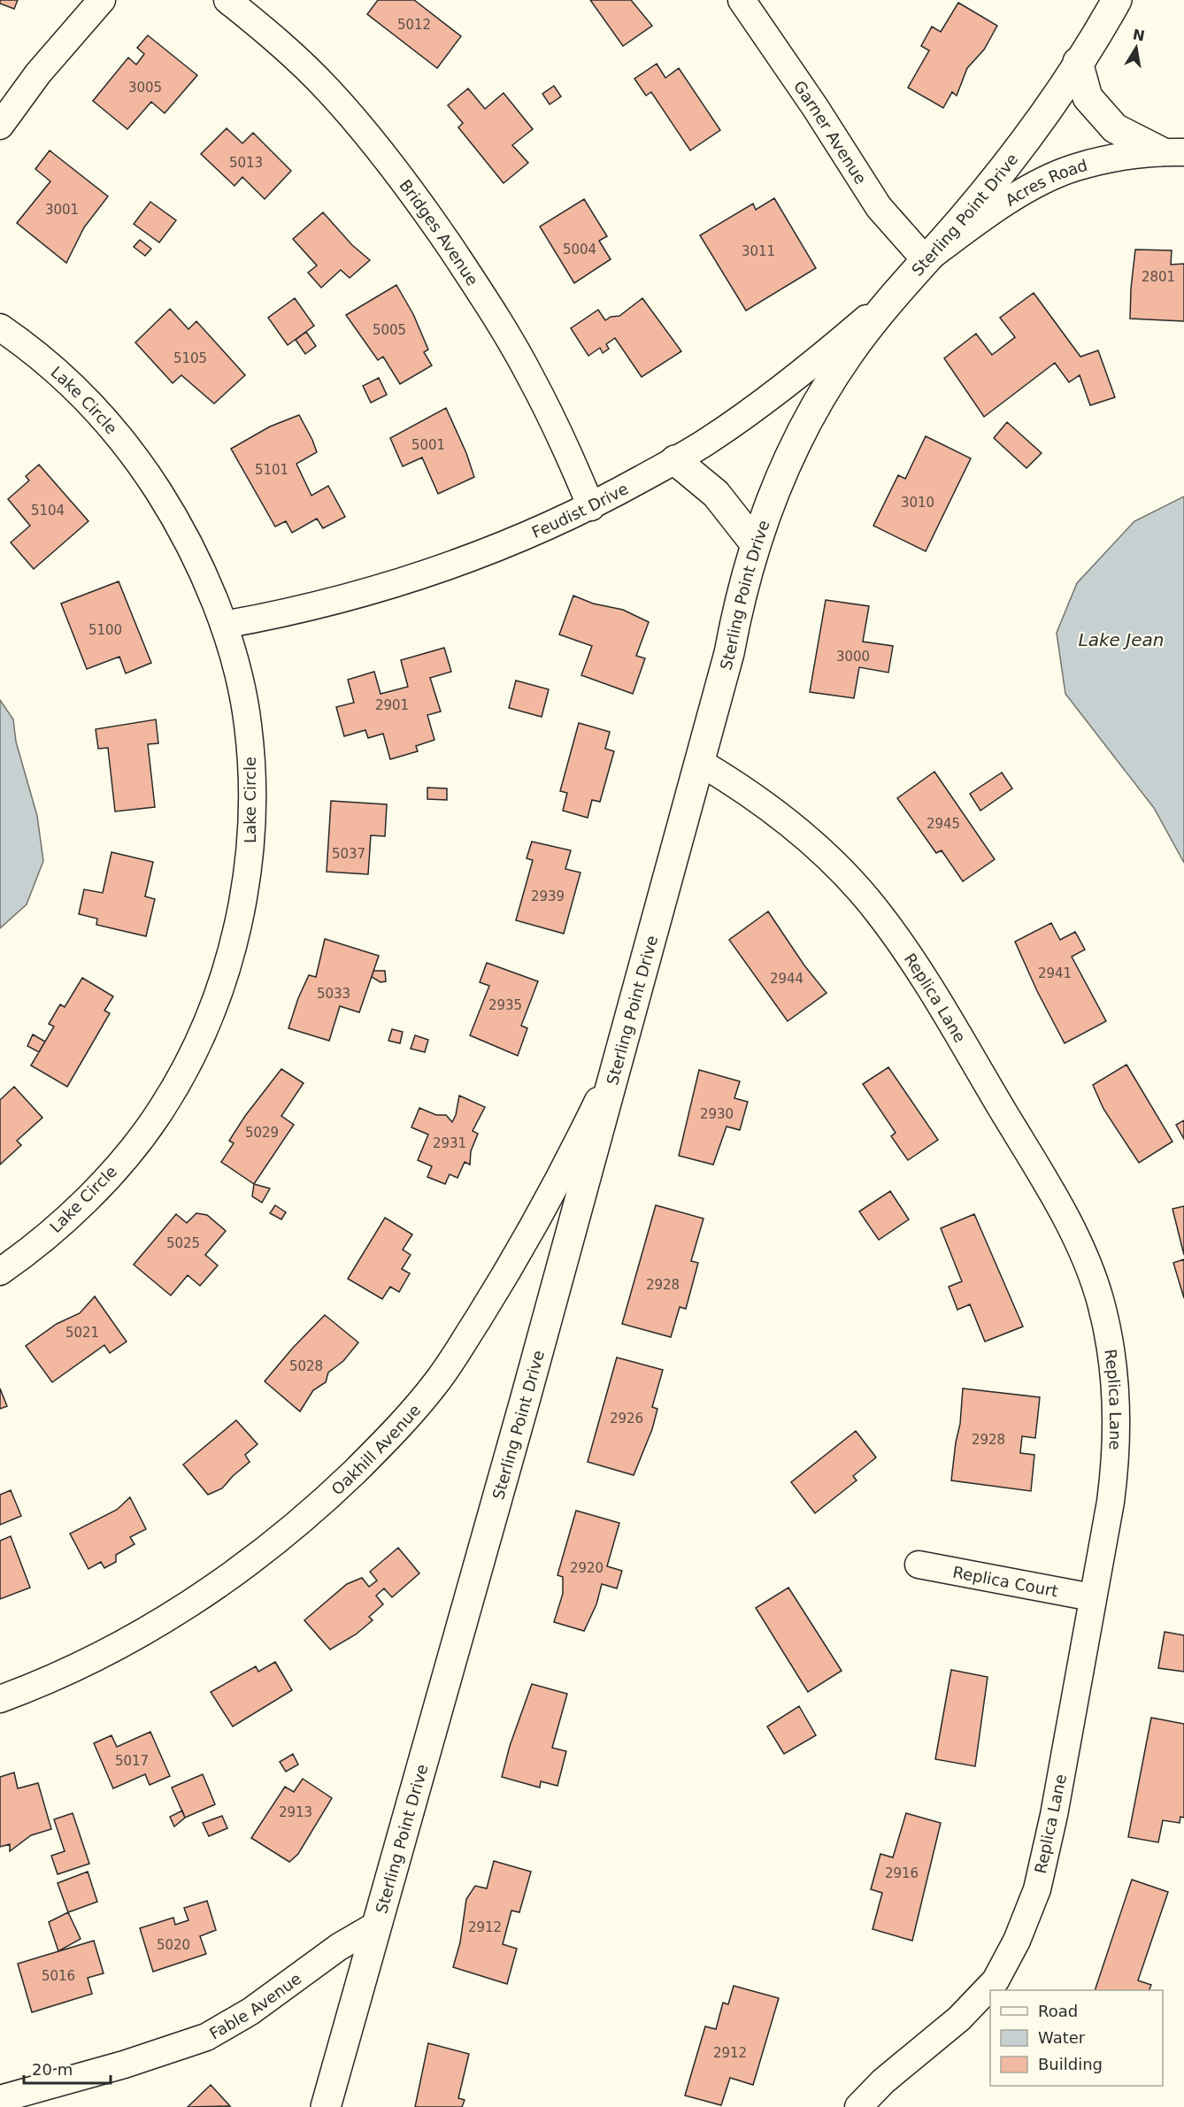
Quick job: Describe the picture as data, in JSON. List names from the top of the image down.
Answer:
{
  "streets": {
    "street": [
      "Garner Avenue",
      "Acres Road",
      "Sterling Point Drive",
      "Bridges Avenue",
      "Lake Circle",
      "Feudist Drive",
      "Replica Lane",
      "Oakhill Avenue",
      "Replica Court",
      "Fable Avenue"
    ]
  },
  "crossings": [
    ["Garner Avenue", "Acres Road"],
    ["Garner Avenue", "Sterling Point Drive"],
    ["Acres Road", "Sterling Point Drive"],
    ["Sterling Point Drive", "Feudist Drive"],
    ["Sterling Point Drive", "Replica Lane"],
    ["Sterling Point Drive", "Oakhill Avenue"],
    ["Sterling Point Drive", "Fable Avenue"],
    ["Bridges Avenue", "Feudist Drive"],
    ["Lake Circle", "Feudist Drive"],
    ["Replica Lane", "Replica Court"]
  ],
  "water": ["Lake Jean"],
  "house_numbers": [
    "5012",
    "3005",
    "5013",
    "3001",
    "5004",
    "3011",
    "2801",
    "5005",
    "5105",
    "5001",
    "5101",
    "3010",
    "5104",
    "5100",
    "3000",
    "2901",
    "2945",
    "5037",
    "2939",
    "2941",
    "2944",
    "5033",
    "2935",
    "2930",
    "5029",
    "2931",
    "5025",
    "2928",
    "5021",
    "5028",
    "2926",
    "2928",
    "2920",
    "5017",
    "2913",
    "2916",
    "2912",
    "5020",
    "5016",
    "2912"
  ],
  "legend": ["Road", "Water", "Building"],
  "scale_bar": "20 m",
  "north": "top"
}
